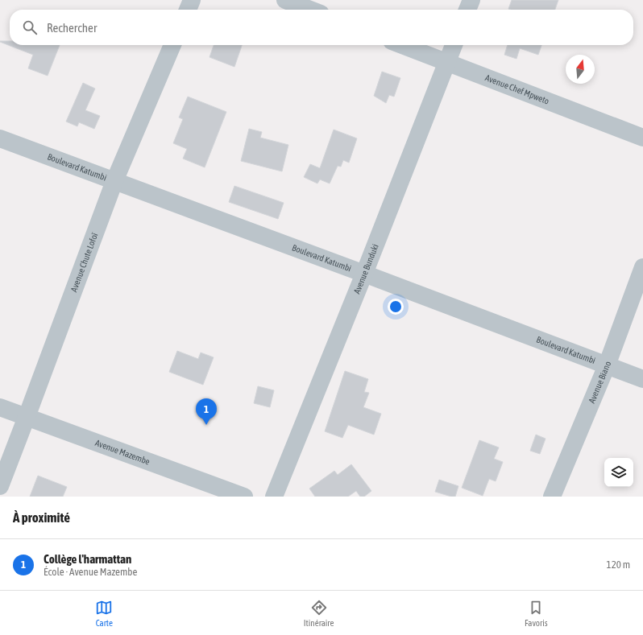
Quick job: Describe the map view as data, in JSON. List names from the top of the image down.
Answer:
{
  "streets": {
    "street": [
      "Avenue Chef Mpweto",
      "Boulevard Katumbi",
      "Avenue Chute Lofoï",
      "Avenue Bunduki",
      "Avenue Biano",
      "Avenue Mazembe"
    ]
  },
  "crossings": [
    ["Avenue Chef Mpweto", "Avenue Bunduki"],
    ["Boulevard Katumbi", "Avenue Chute Lofoï"],
    ["Boulevard Katumbi", "Avenue Bunduki"],
    ["Boulevard Katumbi", "Avenue Biano"],
    ["Avenue Chute Lofoï", "Avenue Mazembe"]
  ],
  "north": "top",
  "page": {
    "search": "Rechercher",
    "pins": "1",
    "heading": "À proximité",
    "list": [
      {
        "mark": "1",
        "name": "Collège l'harmattan",
        "note": "École · Avenue Mazembe",
        "value": "120 m"
      }
    ],
    "nav": ["Carte", "Itinéraire", "Favoris"]
  }
}
